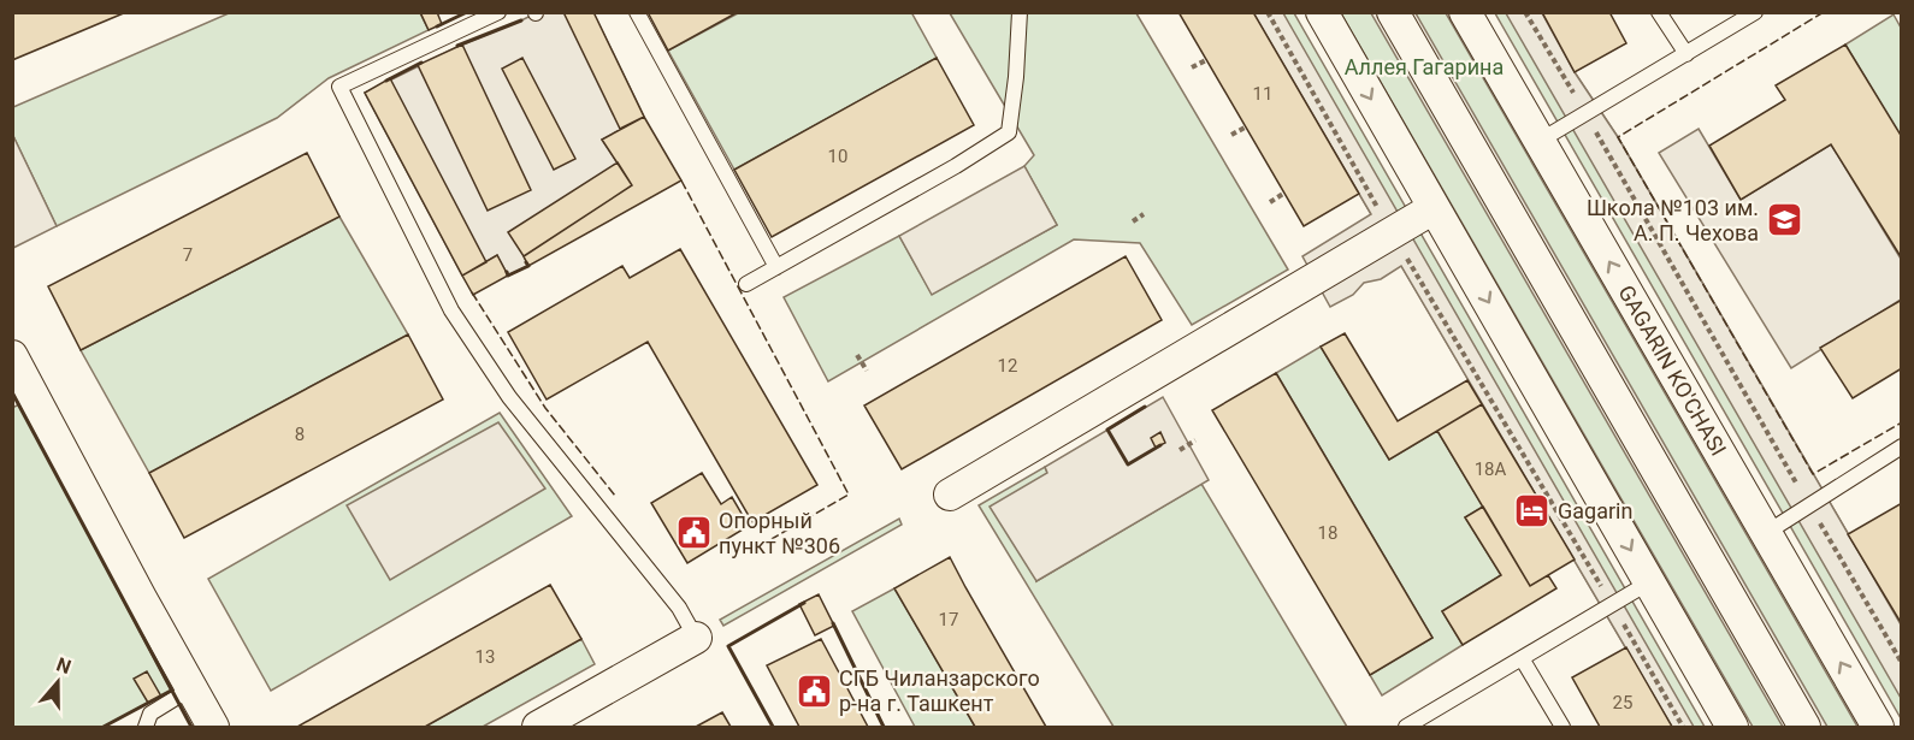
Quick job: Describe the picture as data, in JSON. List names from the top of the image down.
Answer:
{
  "streets": {
    "street": ["GAGARIN KO'CHASI"]
  },
  "parks": ["Аллея Гагарина"],
  "places": {
    "school or university": ["Школа №103 им. А. П. Чехова"],
    "hotel": ["Gagarin"],
    "public building": ["Опорный пункт №306", "СГБ Чиланзарского р-на г. Ташкент"]
  },
  "house_numbers": [
    "11",
    "10",
    "7",
    "12",
    "8",
    "18А",
    "18",
    "17",
    "13",
    "25"
  ],
  "north": "top"
}
